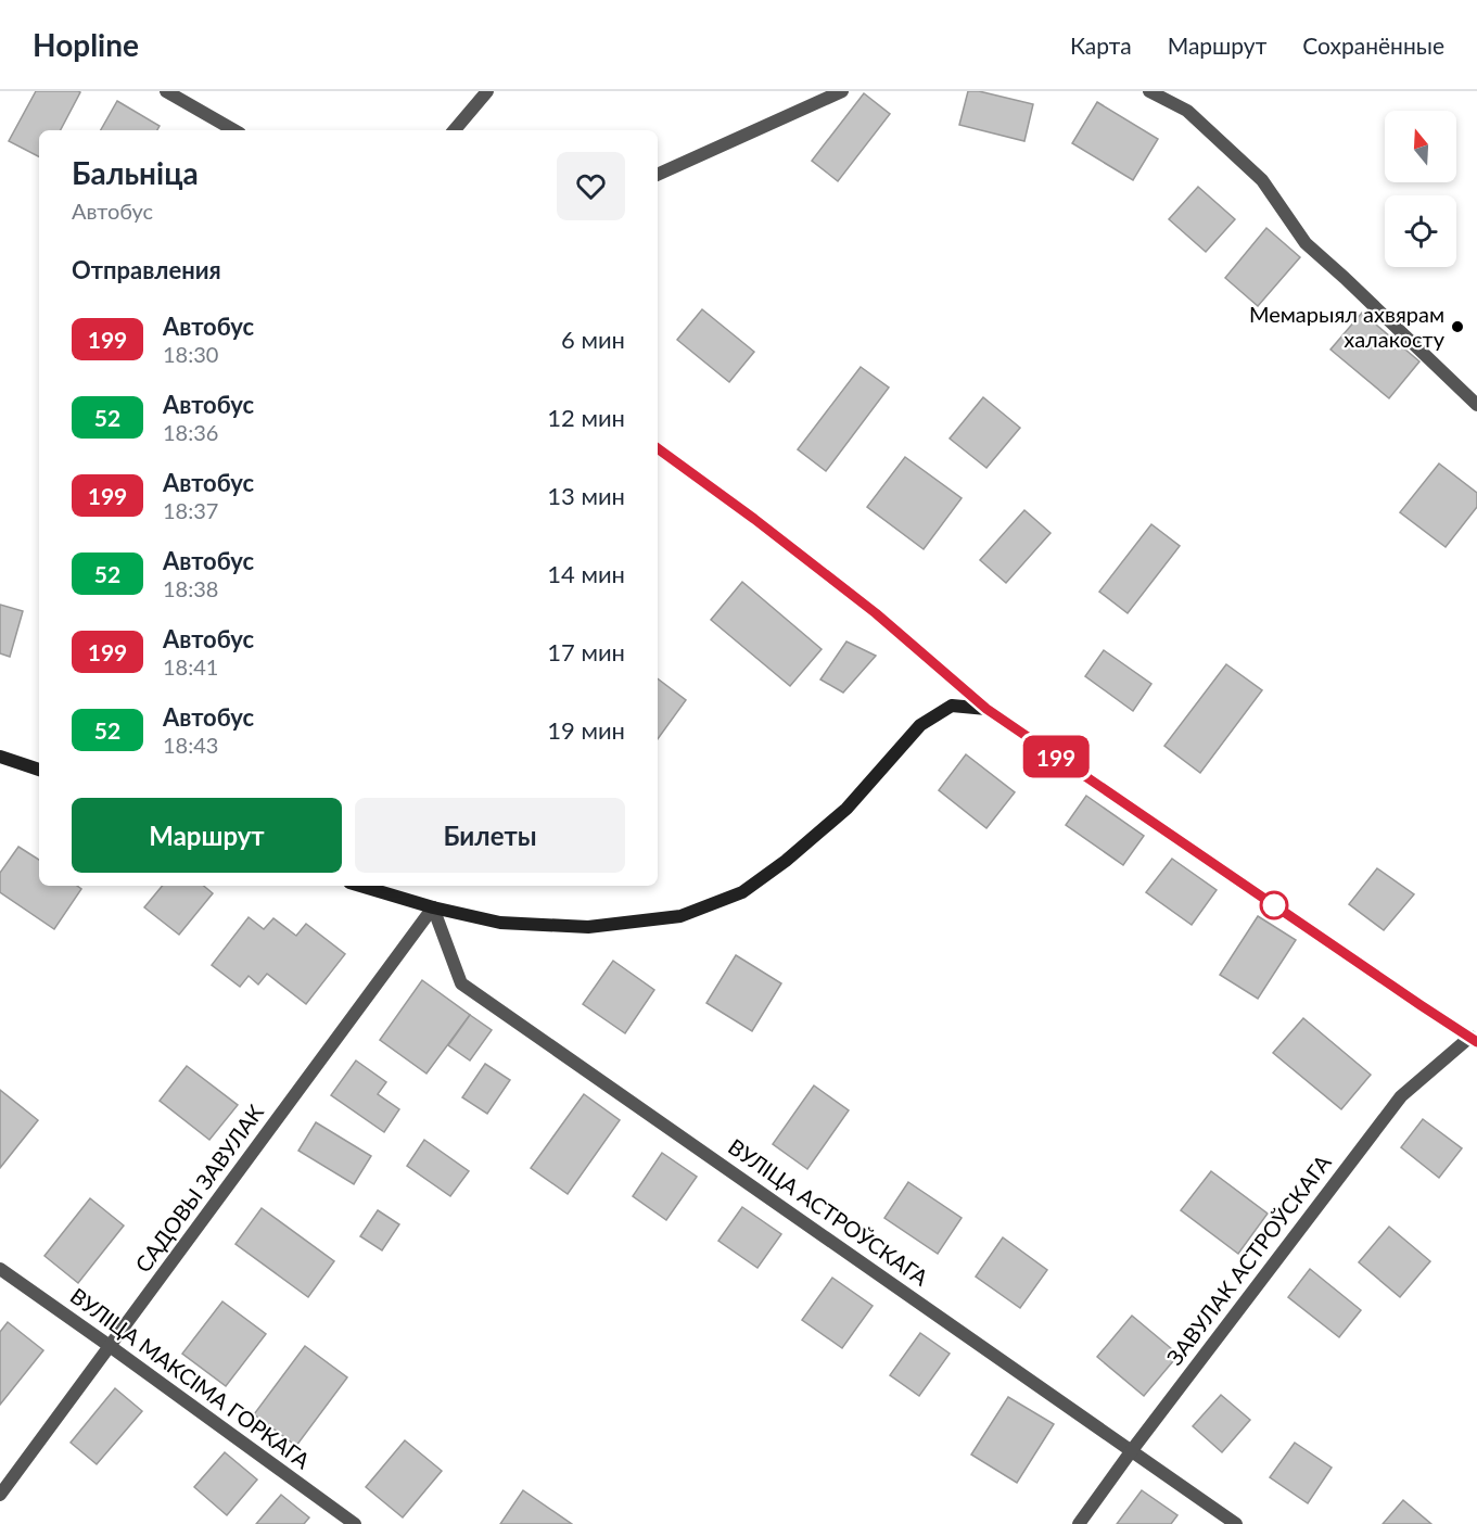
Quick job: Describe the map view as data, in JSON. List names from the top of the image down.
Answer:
{
  "streets": {
    "street": [
      "САДОВЫ ЗАВУЛАК",
      "ВУЛІЦА АСТРОЎСКАГА",
      "ЗАВУЛАК АСТРОЎСКАГА",
      "ВУЛІЦА МАКСІМА ГОРКАГА"
    ]
  },
  "crossings": [
    ["САДОВЫ ЗАВУЛАК", "ВУЛІЦА АСТРОЎСКАГА"],
    ["САДОВЫ ЗАВУЛАК", "ВУЛІЦА МАКСІМА ГОРКАГА"],
    ["ВУЛІЦА АСТРОЎСКАГА", "ЗАВУЛАК АСТРОЎСКАГА"]
  ],
  "places": ["Мемарыял ахвярам халакосту"],
  "lines": ["bus line 199"],
  "north": "top",
  "page": {
    "header": "Hopline",
    "nav": ["Карта", "Маршрут", "Сохранённые"],
    "on_map": "199",
    "heading": [
      ["Бальніца", "Автобус"],
      "Отправления"
    ],
    "list": [
      {
        "mark": "199",
        "name": "Автобус",
        "note": "18:30",
        "value": "6 мин"
      },
      {
        "mark": "52",
        "name": "Автобус",
        "note": "18:36",
        "value": "12 мин"
      },
      {
        "mark": "199",
        "name": "Автобус",
        "note": "18:37",
        "value": "13 мин"
      },
      {
        "mark": "52",
        "name": "Автобус",
        "note": "18:38",
        "value": "14 мин"
      },
      {
        "mark": "199",
        "name": "Автобус",
        "note": "18:41",
        "value": "17 мин"
      },
      {
        "mark": "52",
        "name": "Автобус",
        "note": "18:43",
        "value": "19 мин"
      }
    ],
    "buttons": ["Маршрут", "Билеты"]
  }
}
